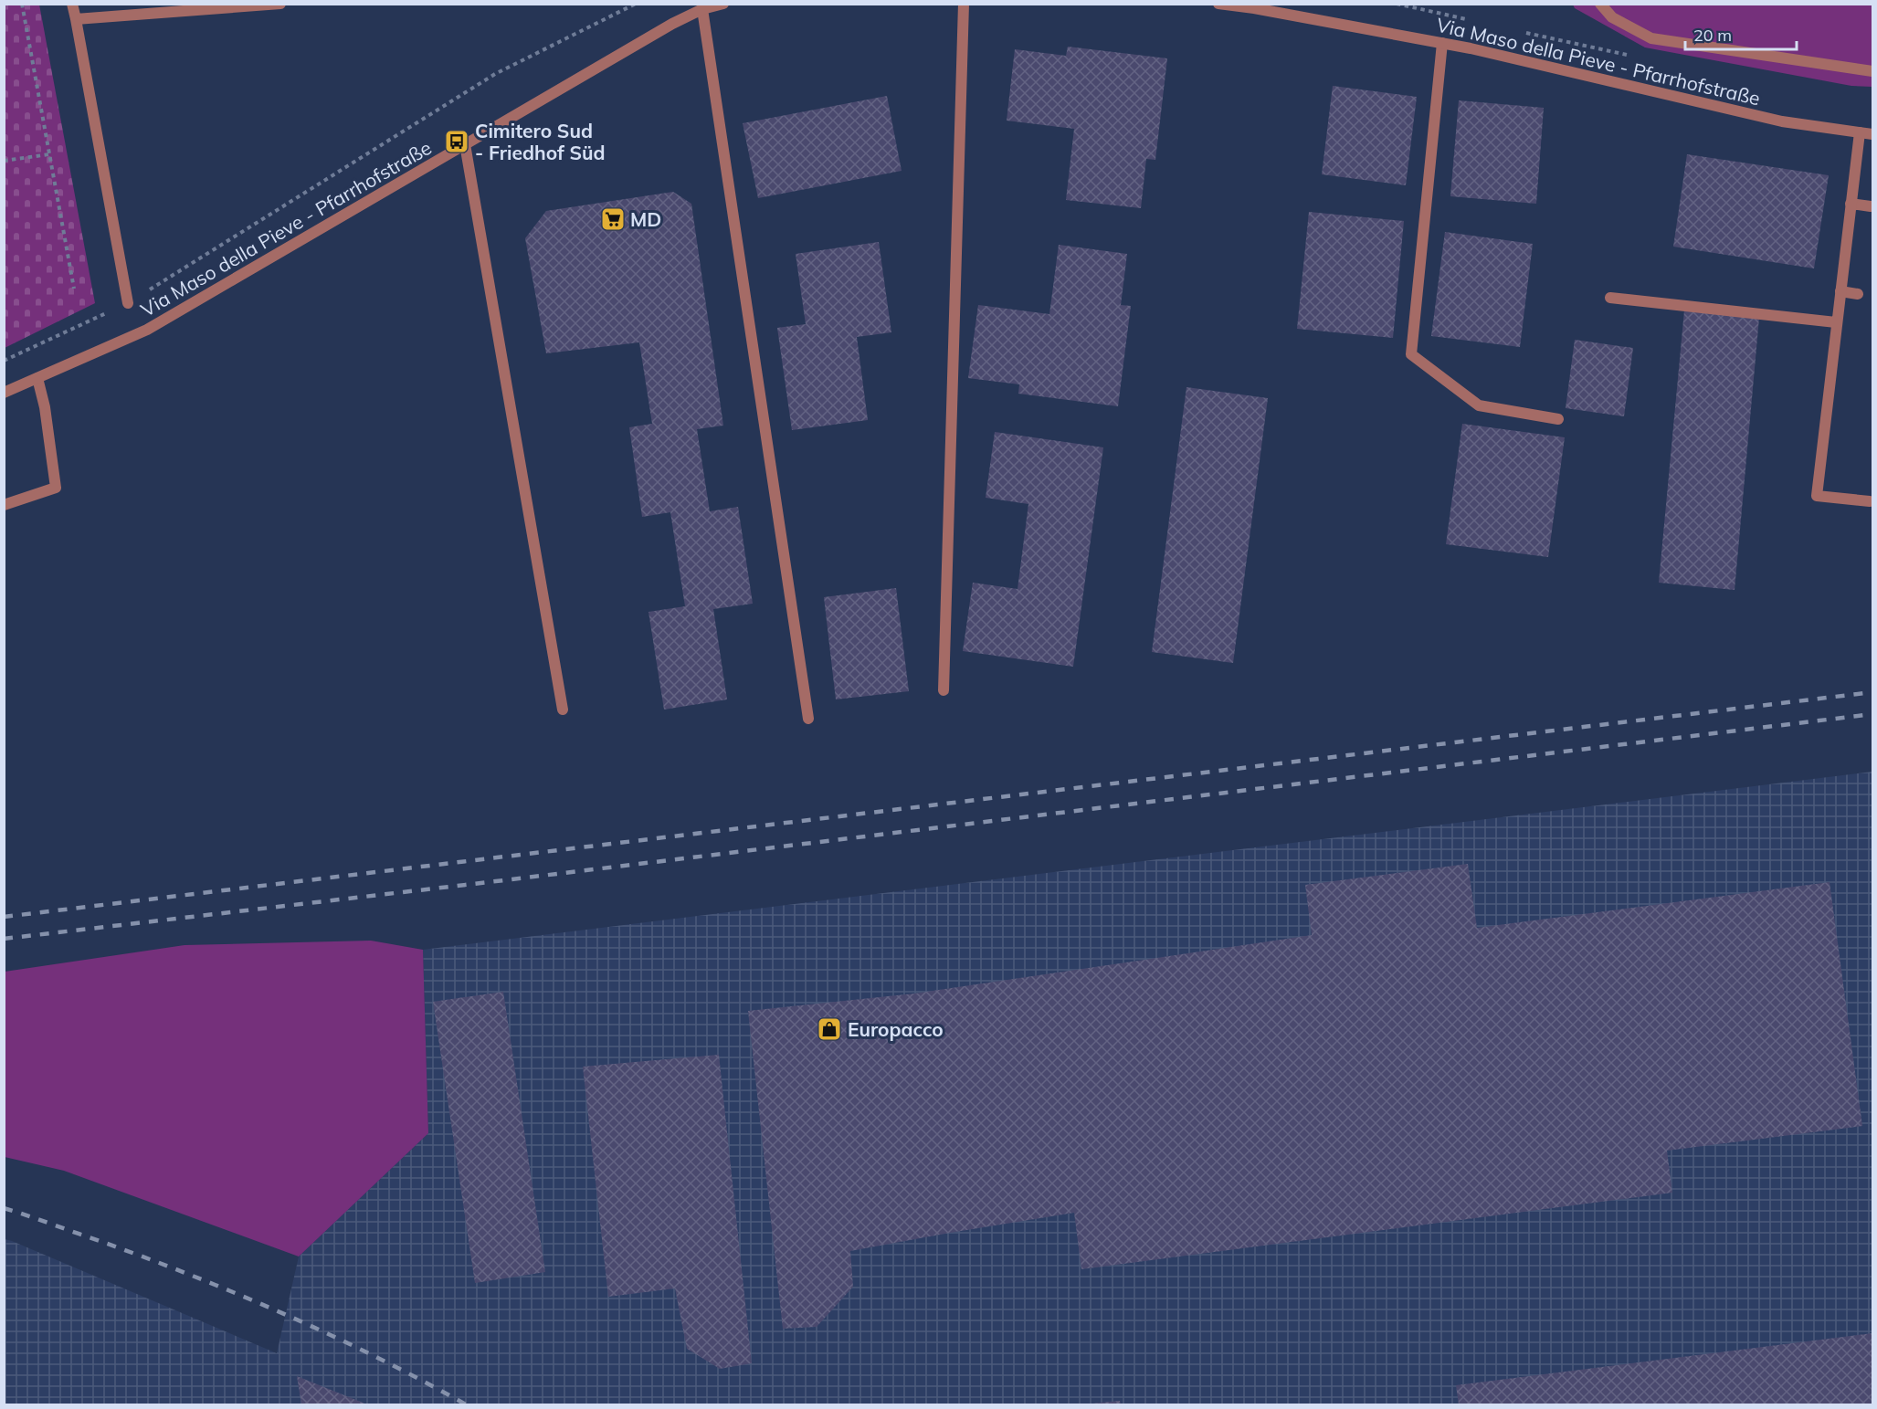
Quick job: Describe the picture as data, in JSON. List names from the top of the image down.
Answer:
{
  "streets": {
    "street": ["Via Maso della Pieve - Pfarrhofstraße"]
  },
  "places": {
    "bus stop": ["Cimitero Sud - Friedhof Süd"],
    "supermarket": ["MD"],
    "shop": ["Europacco"]
  },
  "scale_bar": "20 m"
}
